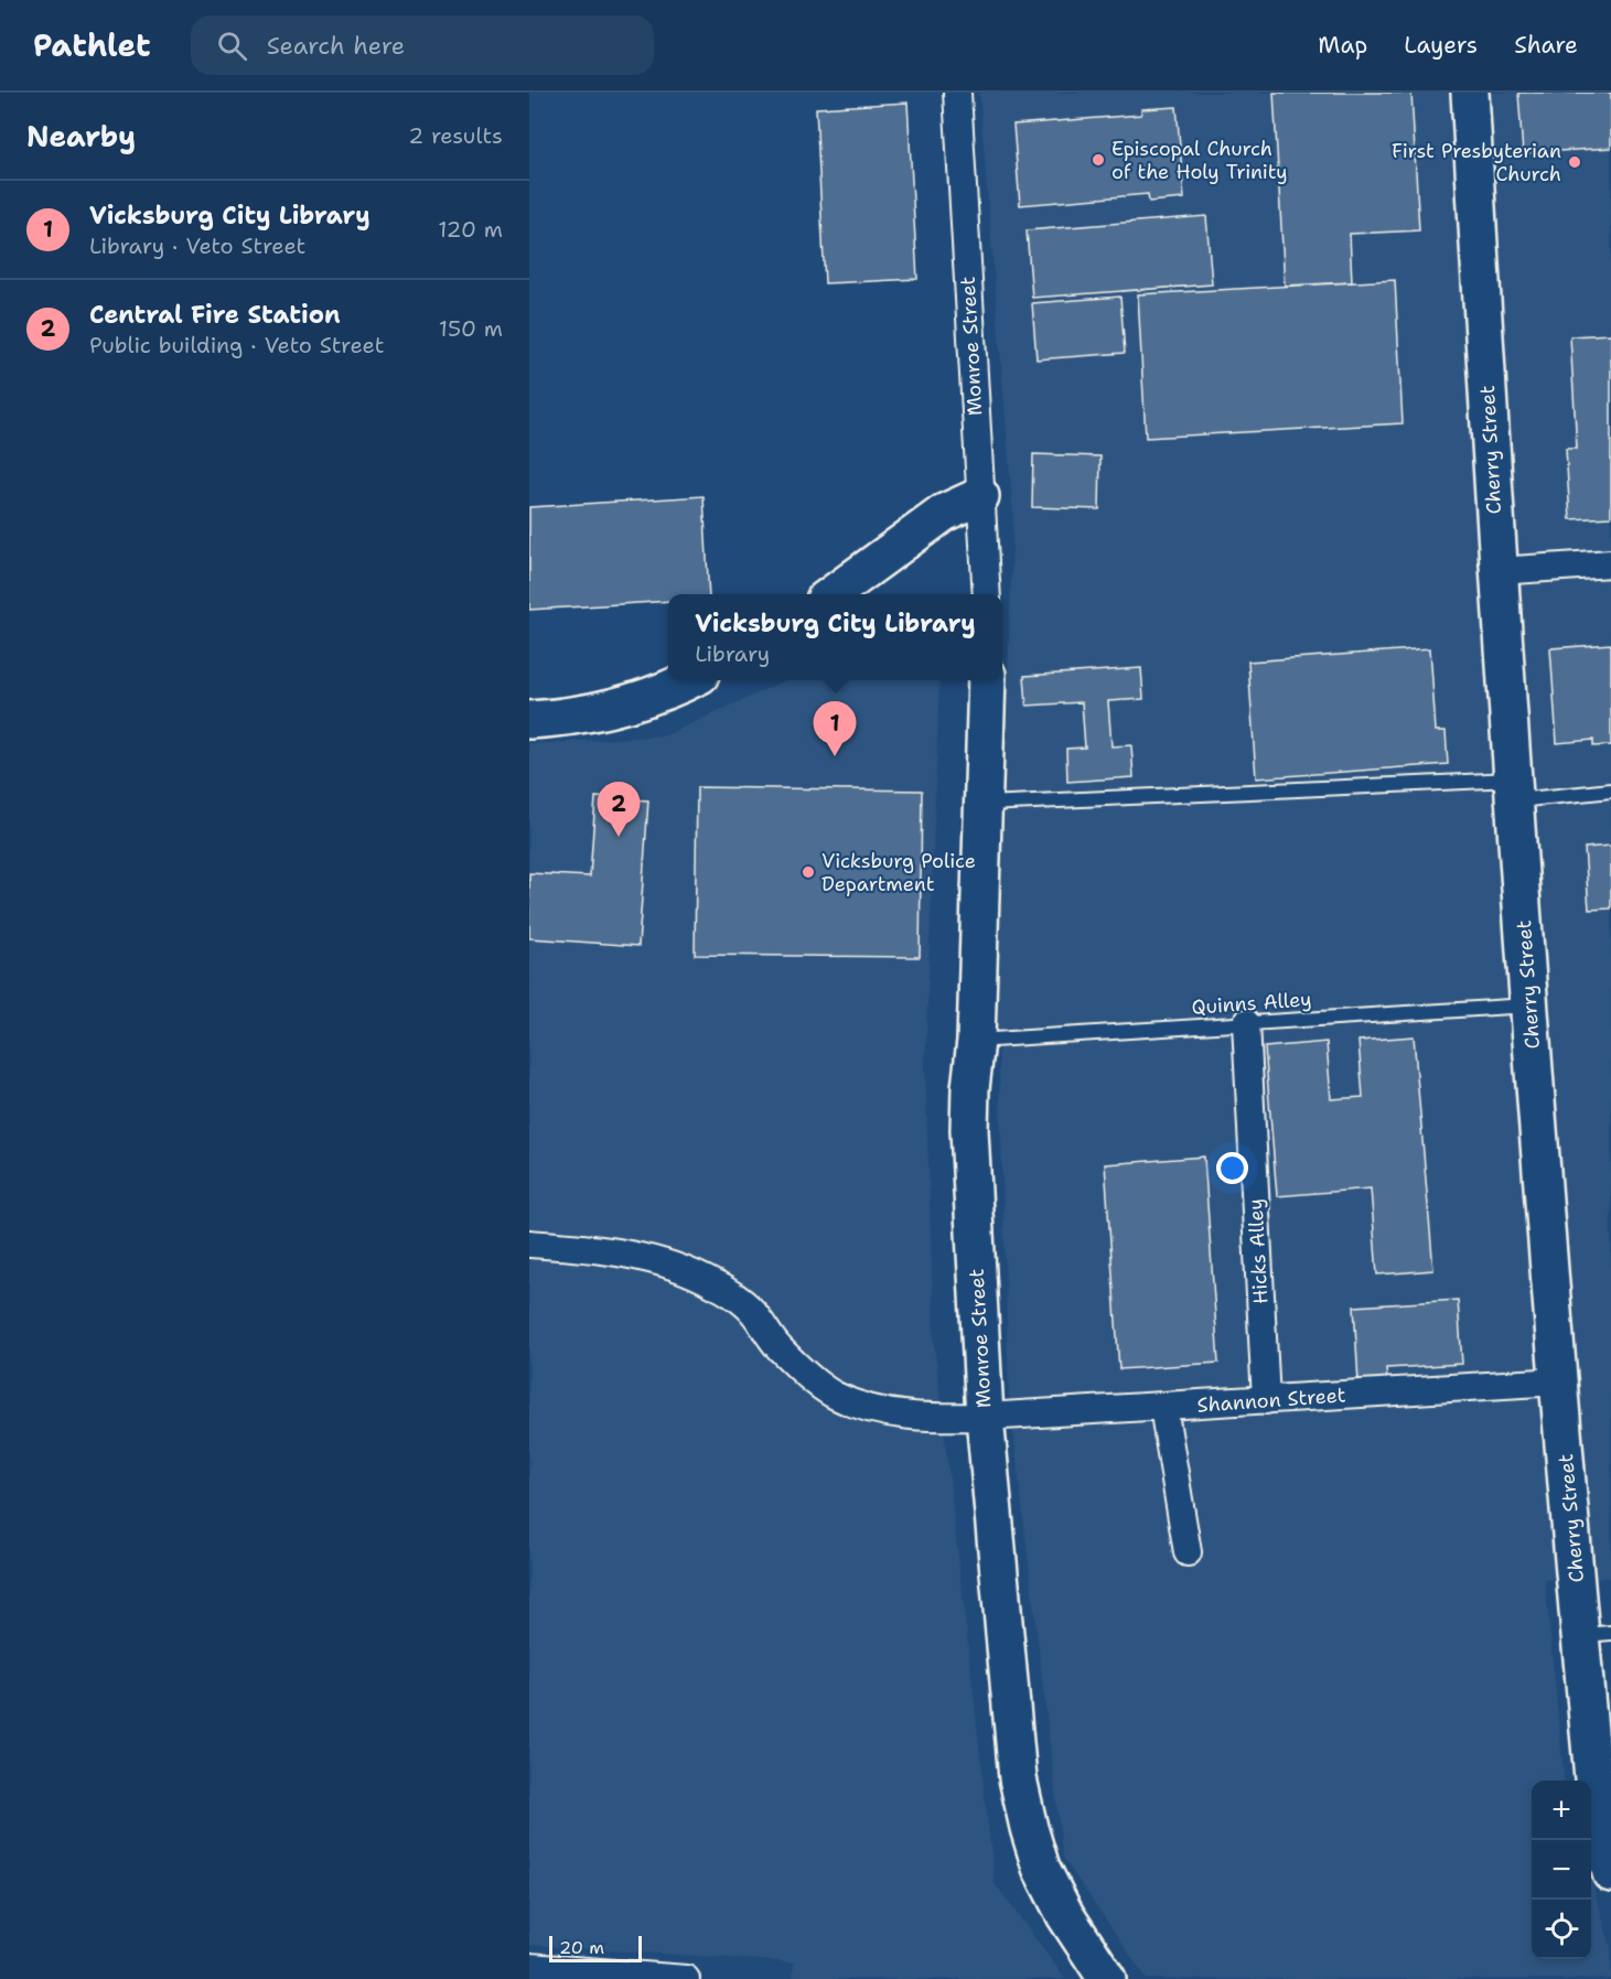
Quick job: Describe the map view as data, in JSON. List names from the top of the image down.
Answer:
{
  "streets": {
    "street": [
      "Monroe Street",
      "Cherry Street",
      "Hicks Alley",
      "Shannon Street"
    ],
    "lane": ["Quinns Alley"]
  },
  "crossings": [
    ["Monroe Street", "Quinns Alley"],
    ["Monroe Street", "Shannon Street"],
    ["Cherry Street", "Quinns Alley"],
    ["Cherry Street", "Shannon Street"],
    ["Quinns Alley", "Hicks Alley"],
    ["Hicks Alley", "Shannon Street"]
  ],
  "places": ["Episcopal Church of the Holy Trinity", "First Presbyterian Church", "Vicksburg Police Department"],
  "scale_bar": "20 m",
  "page": {
    "header": "Pathlet",
    "search": "Search here",
    "nav": ["Map", "Layers", "Share"],
    "heading": ["Nearby", "2 results"],
    "list": [
      {
        "mark": "1",
        "name": "Vicksburg City Library",
        "note": "Library · Veto Street",
        "value": "120 m"
      },
      {
        "mark": "2",
        "name": "Central Fire Station",
        "note": "Public building · Veto Street",
        "value": "150 m"
      }
    ],
    "popup": ["Vicksburg City Library", "Library"],
    "pins": ["1", "2"],
    "map_buttons": ["+", "−"],
    "scale": "20 m"
  }
}
